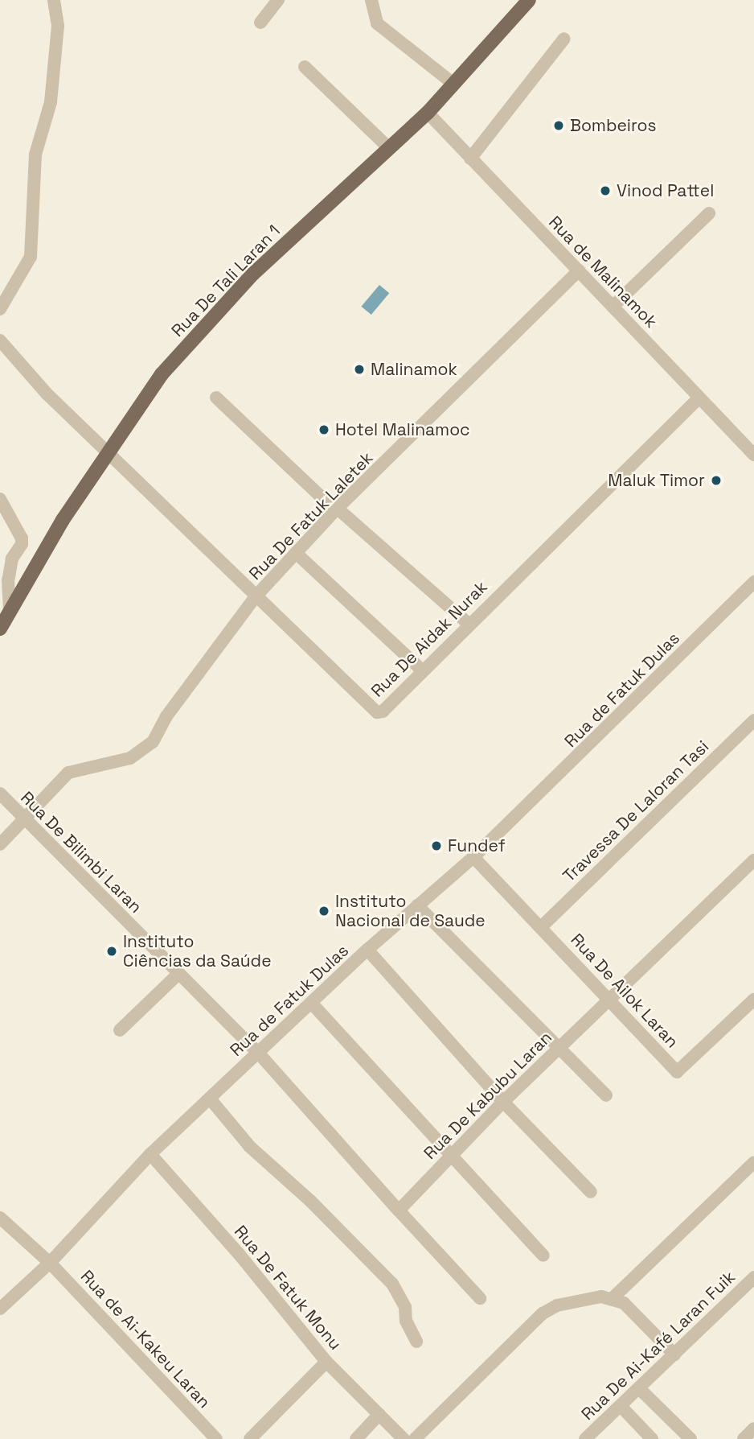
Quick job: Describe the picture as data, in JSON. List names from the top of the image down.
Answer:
{
  "streets": {
    "main road": ["Rua De Tali Laran 1"],
    "street": [
      "Rua de Malinamok",
      "Rua De Fatuk Laletek",
      "Rua De Aidak Nurak",
      "Rua de Fatuk Dulas",
      "Travessa De Laloran Tasi",
      "Rua De Bilimbi Laran",
      "Rua De Ailok Laran",
      "Rua De Kabubu Laran",
      "Rua De Fatuk Monu",
      "Rua de Ai-Kakeu Laran",
      "Rua De Ai-Kafé Laran Fuik"
    ]
  },
  "crossings": [
    ["Rua de Malinamok", "Rua De Tali Laran 1"],
    ["Rua de Malinamok", "Rua De Fatuk Laletek"],
    ["Rua de Malinamok", "Rua De Aidak Nurak"],
    ["Rua De Tali Laran 1", "Rua De Aidak Nurak"],
    ["Rua De Fatuk Laletek", "Rua De Aidak Nurak"],
    ["Rua De Fatuk Laletek", "Rua De Bilimbi Laran"],
    ["Rua de Fatuk Dulas", "Rua De Bilimbi Laran"],
    ["Rua de Fatuk Dulas", "Rua De Ailok Laran"],
    ["Rua de Fatuk Dulas", "Rua De Fatuk Monu"],
    ["Rua de Fatuk Dulas", "Rua de Ai-Kakeu Laran"],
    ["Travessa De Laloran Tasi", "Rua De Ailok Laran"],
    ["Rua De Ailok Laran", "Rua De Kabubu Laran"]
  ],
  "places": [
    "Bombeiros",
    "Vinod Pattel",
    "Malinamok",
    "Hotel Malinamoc",
    "Maluk Timor",
    "Fundef",
    "Instituto Nacional de Saude",
    "Instituto Ciências da Saúde"
  ]
}
